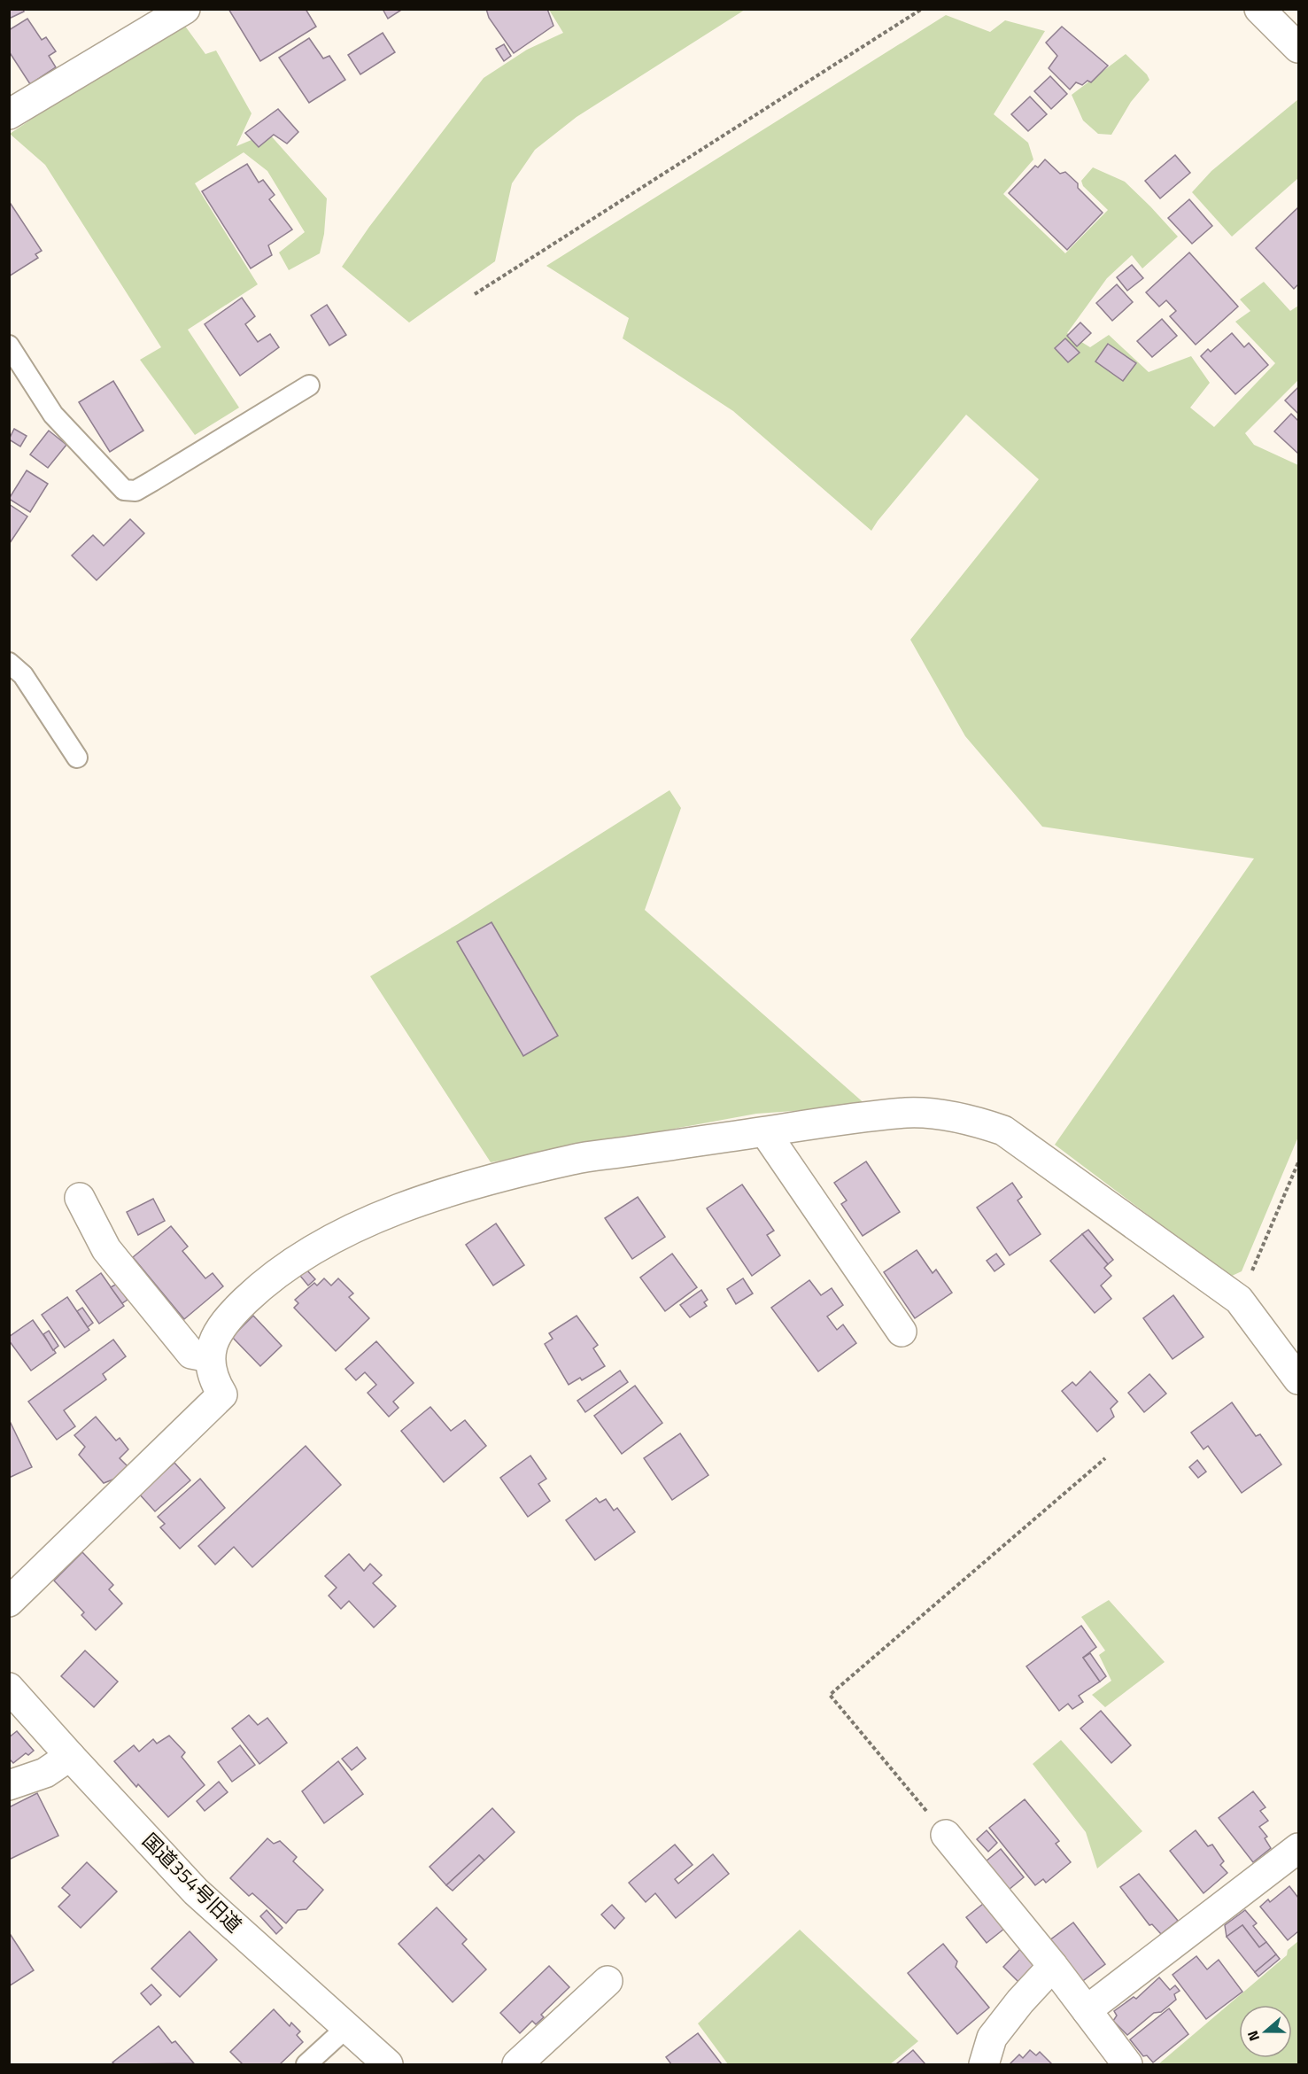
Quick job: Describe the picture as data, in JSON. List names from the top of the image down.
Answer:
{
  "streets": {
    "street": ["国道354号旧道"]
  },
  "north": "left"
}
